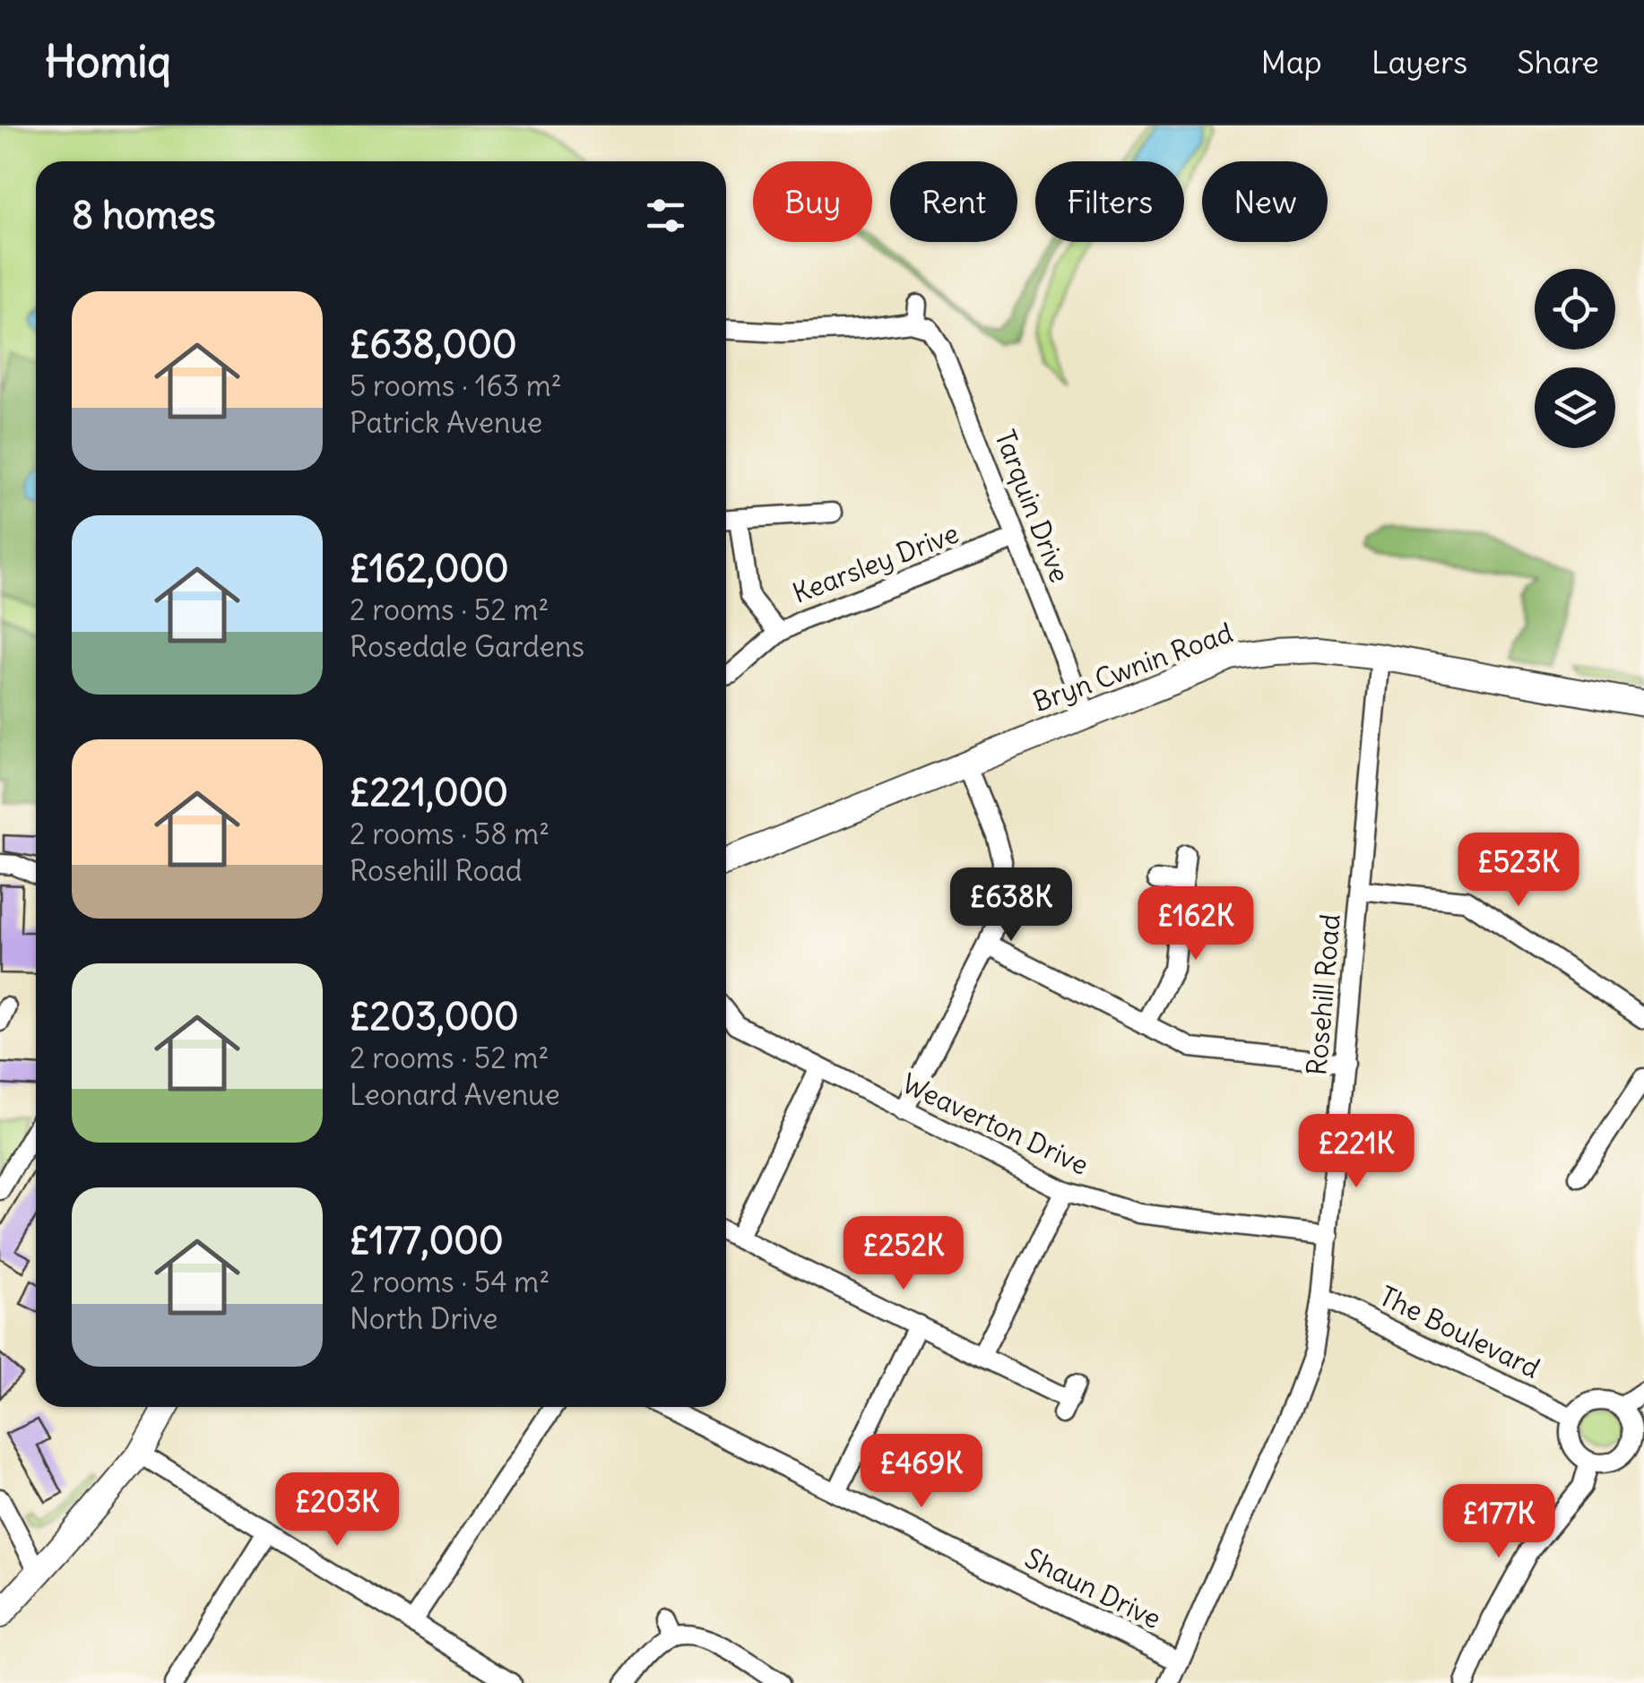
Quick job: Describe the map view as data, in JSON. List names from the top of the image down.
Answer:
{
  "streets": {
    "street": [
      "Tarquin Drive",
      "Kearsley Drive",
      "Bryn Cwnin Road",
      "Rosehill Road",
      "Weaverton Drive",
      "The Boulevard",
      "Shaun Drive"
    ]
  },
  "crossings": [
    ["Tarquin Drive", "Kearsley Drive"],
    ["Tarquin Drive", "Bryn Cwnin Road"],
    ["Bryn Cwnin Road", "Rosehill Road"],
    ["Rosehill Road", "Weaverton Drive"],
    ["Rosehill Road", "The Boulevard"],
    ["Rosehill Road", "Shaun Drive"]
  ],
  "page": {
    "header": "Homiq",
    "nav": ["Map", "Layers", "Share"],
    "chip": [
      "Buy",
      "Rent",
      "Filters",
      "New"
    ],
    "heading": "8 homes",
    "list": [
      {
        "name": "£638,000",
        "note": "5 rooms · 163 m² · Patrick Avenue"
      },
      {
        "name": "£162,000",
        "note": "2 rooms · 52 m² · Rosedale Gardens"
      },
      {
        "name": "£221,000",
        "note": "2 rooms · 58 m² · Rosehill Road"
      },
      {
        "name": "£203,000",
        "note": "2 rooms · 52 m² · Leonard Avenue"
      },
      {
        "name": "£177,000",
        "note": "2 rooms · 54 m² · North Drive"
      }
    ],
    "price": [
      "£523K",
      "£638K",
      "£162K",
      "£221K",
      "£252K",
      "£469K",
      "£203K",
      "£177K"
    ]
  }
}
